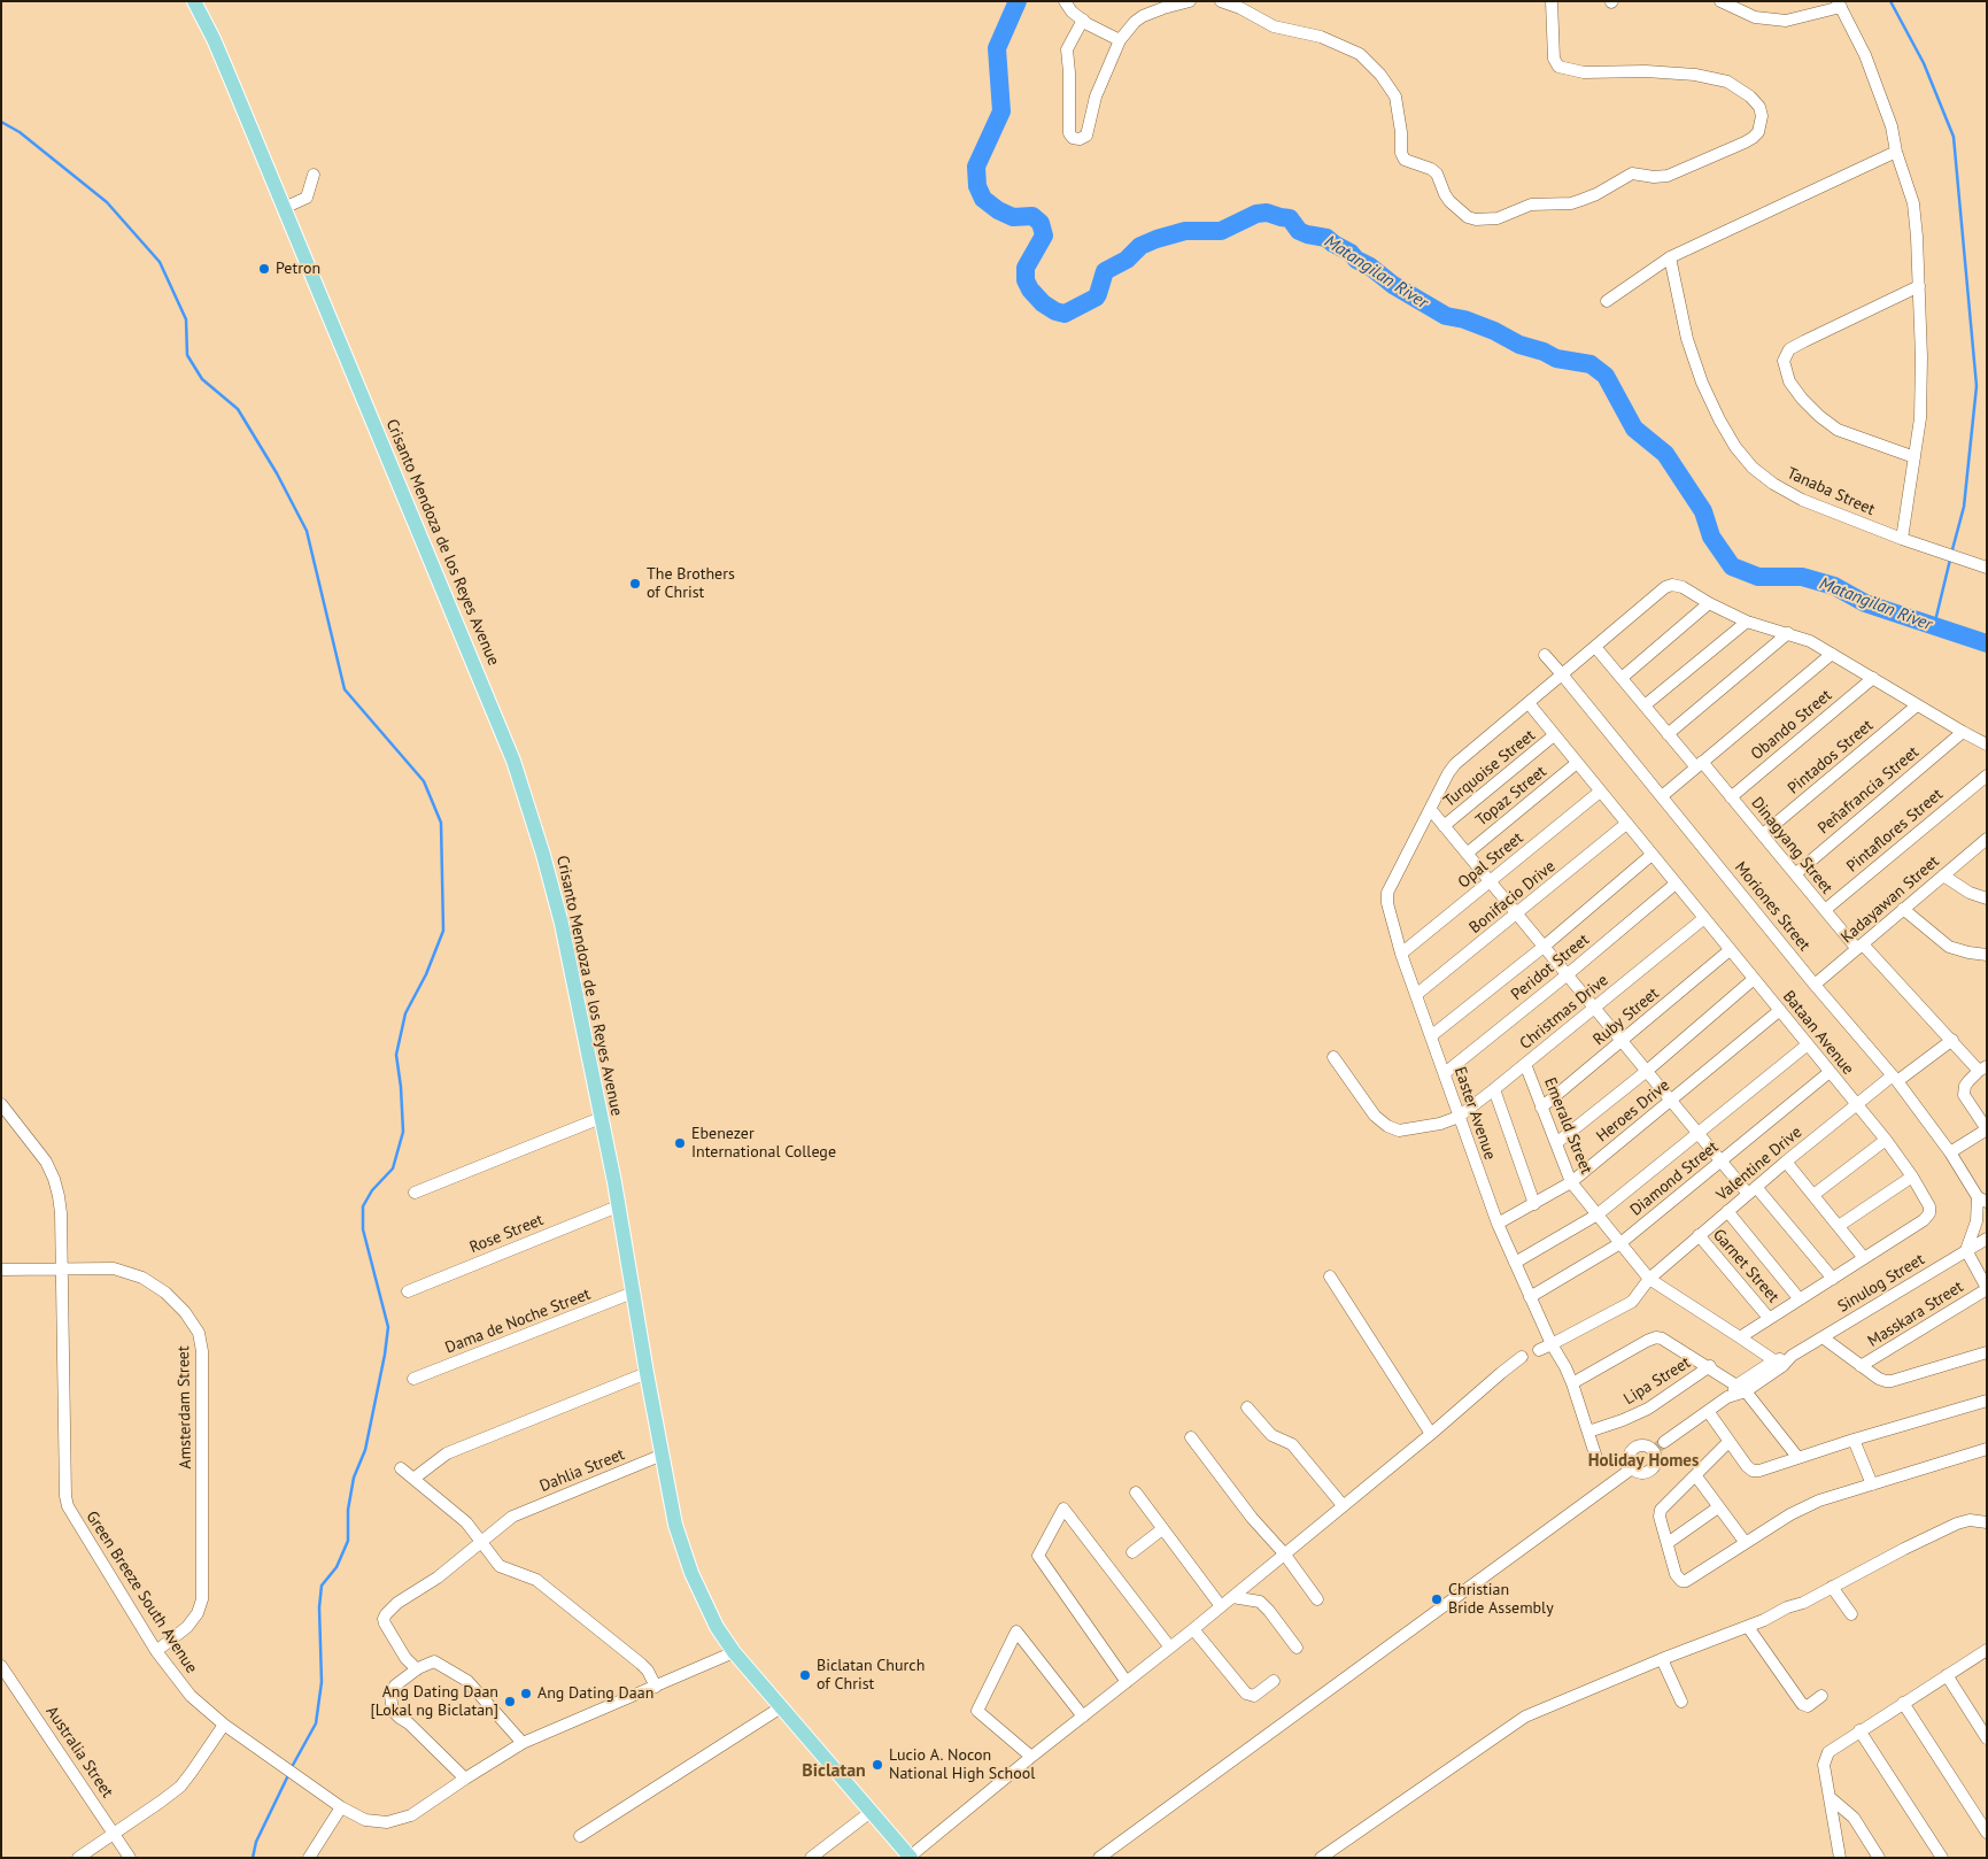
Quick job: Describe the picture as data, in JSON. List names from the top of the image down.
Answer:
{
  "streets": {
    "main road": ["Crisanto Mendoza de los Reyes Avenue"],
    "street": [
      "Tanaba Street",
      "Obando Street",
      "Pintados Street",
      "Turquoise Street",
      "Peñafrancia Street",
      "Topaz Street",
      "Pintaflores Street",
      "Dinagyang Street",
      "Opal Street",
      "Bonifacio Drive",
      "Kadayawan Street",
      "Moriones Street",
      "Peridot Street",
      "Christmas Drive",
      "Ruby Street",
      "Bataan Avenue",
      "Heroes Drive",
      "Easter Avenue",
      "Emerald Street",
      "Valentine Drive",
      "Diamond Street",
      "Rose Street",
      "Garnet Street",
      "Sinulog Street",
      "Masskara Street",
      "Dama de Noche Street",
      "Lipa Street",
      "Amsterdam Street",
      "Dahlia Street",
      "Green Breeze South Avenue",
      "Australia Street"
    ]
  },
  "crossings": [
    ["Crisanto Mendoza de los Reyes Avenue", "Rose Street"],
    ["Crisanto Mendoza de los Reyes Avenue", "Dama de Noche Street"],
    ["Crisanto Mendoza de los Reyes Avenue", "Dahlia Street"],
    ["Crisanto Mendoza de los Reyes Avenue", "Green Breeze South Avenue"],
    ["Obando Street", "Dinagyang Street"],
    ["Pintados Street", "Dinagyang Street"],
    ["Turquoise Street", "Bataan Avenue"],
    ["Peñafrancia Street", "Dinagyang Street"],
    ["Topaz Street", "Bataan Avenue"],
    ["Pintaflores Street", "Dinagyang Street"],
    ["Dinagyang Street", "Kadayawan Street"],
    ["Dinagyang Street", "Valentine Drive"],
    ["Opal Street", "Bataan Avenue"],
    ["Opal Street", "Easter Avenue"],
    ["Bonifacio Drive", "Bataan Avenue"],
    ["Bonifacio Drive", "Easter Avenue"],
    ["Kadayawan Street", "Moriones Street"],
    ["Moriones Street", "Easter Avenue"],
    ["Moriones Street", "Valentine Drive"],
    ["Moriones Street", "Sinulog Street"],
    ["Peridot Street", "Bataan Avenue"],
    ["Peridot Street", "Easter Avenue"],
    ["Christmas Drive", "Bataan Avenue"],
    ["Christmas Drive", "Easter Avenue"],
    ["Christmas Drive", "Emerald Street"],
    ["Ruby Street", "Bataan Avenue"],
    ["Ruby Street", "Emerald Street"],
    ["Bataan Avenue", "Heroes Drive"],
    ["Bataan Avenue", "Easter Avenue"],
    ["Bataan Avenue", "Valentine Drive"],
    ["Bataan Avenue", "Diamond Street"],
    ["Bataan Avenue", "Garnet Street"],
    ["Heroes Drive", "Easter Avenue"],
    ["Heroes Drive", "Emerald Street"],
    ["Easter Avenue", "Diamond Street"],
    ["Easter Avenue", "Lipa Street"],
    ["Emerald Street", "Valentine Drive"],
    ["Emerald Street", "Diamond Street"],
    ["Valentine Drive", "Garnet Street"],
    ["Amsterdam Street", "Green Breeze South Avenue"]
  ],
  "districts": ["Holiday Homes", "Biclatan"],
  "water": ["Matangilan River"],
  "places": [
    "Petron",
    "The Brothers of Christ",
    "Ebenezer International College",
    "Christian Bride Assembly",
    "Biclatan Church of Christ",
    "Ang Dating Daan",
    "Ang Dating Daan [Lokal ng Biclatan]",
    "Lucio A. Nocon National High School"
  ]
}
